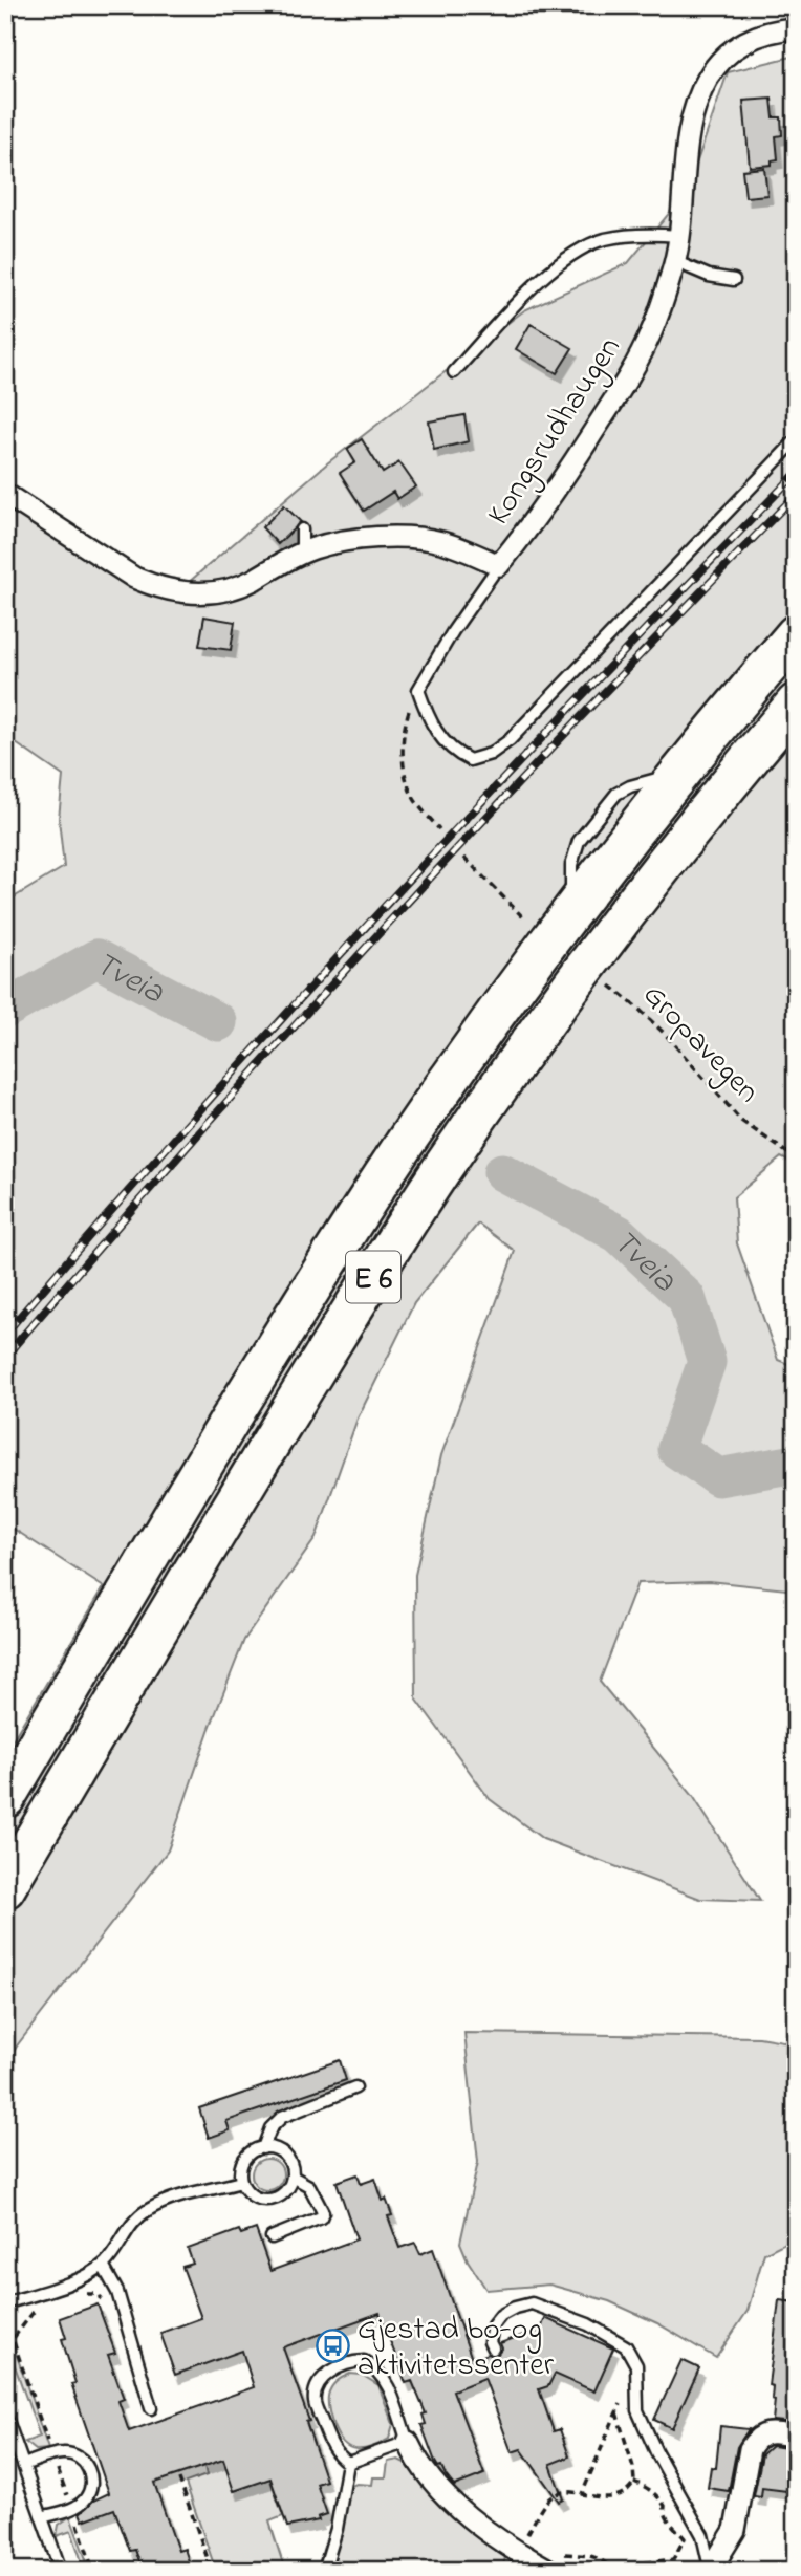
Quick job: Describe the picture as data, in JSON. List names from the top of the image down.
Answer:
{
  "streets": {
    "highway": ["E 6"],
    "street": ["Kongsrudhaugen"],
    "path": ["Gropavegen"]
  },
  "water": ["Tveia"],
  "places": {
    "bus stop": ["Gjestad bo-og aktivitetssenter"]
  }
}
